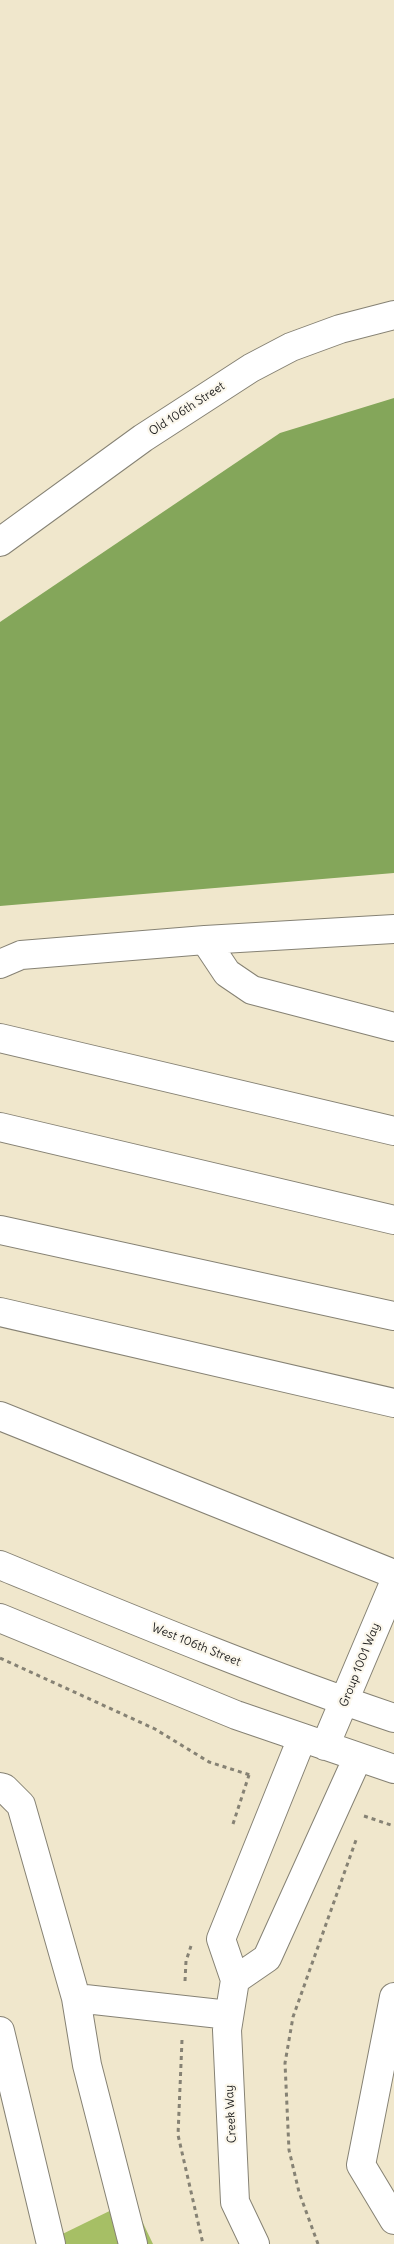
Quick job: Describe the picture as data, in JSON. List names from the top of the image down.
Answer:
{
  "streets": {
    "street": [
      "Old 106th Street",
      "West 106th Street",
      "Group 1001 Way",
      "Creek Way"
    ]
  },
  "crossings": [
    ["West 106th Street", "Group 1001 Way"],
    ["Group 1001 Way", "Creek Way"]
  ]
}
